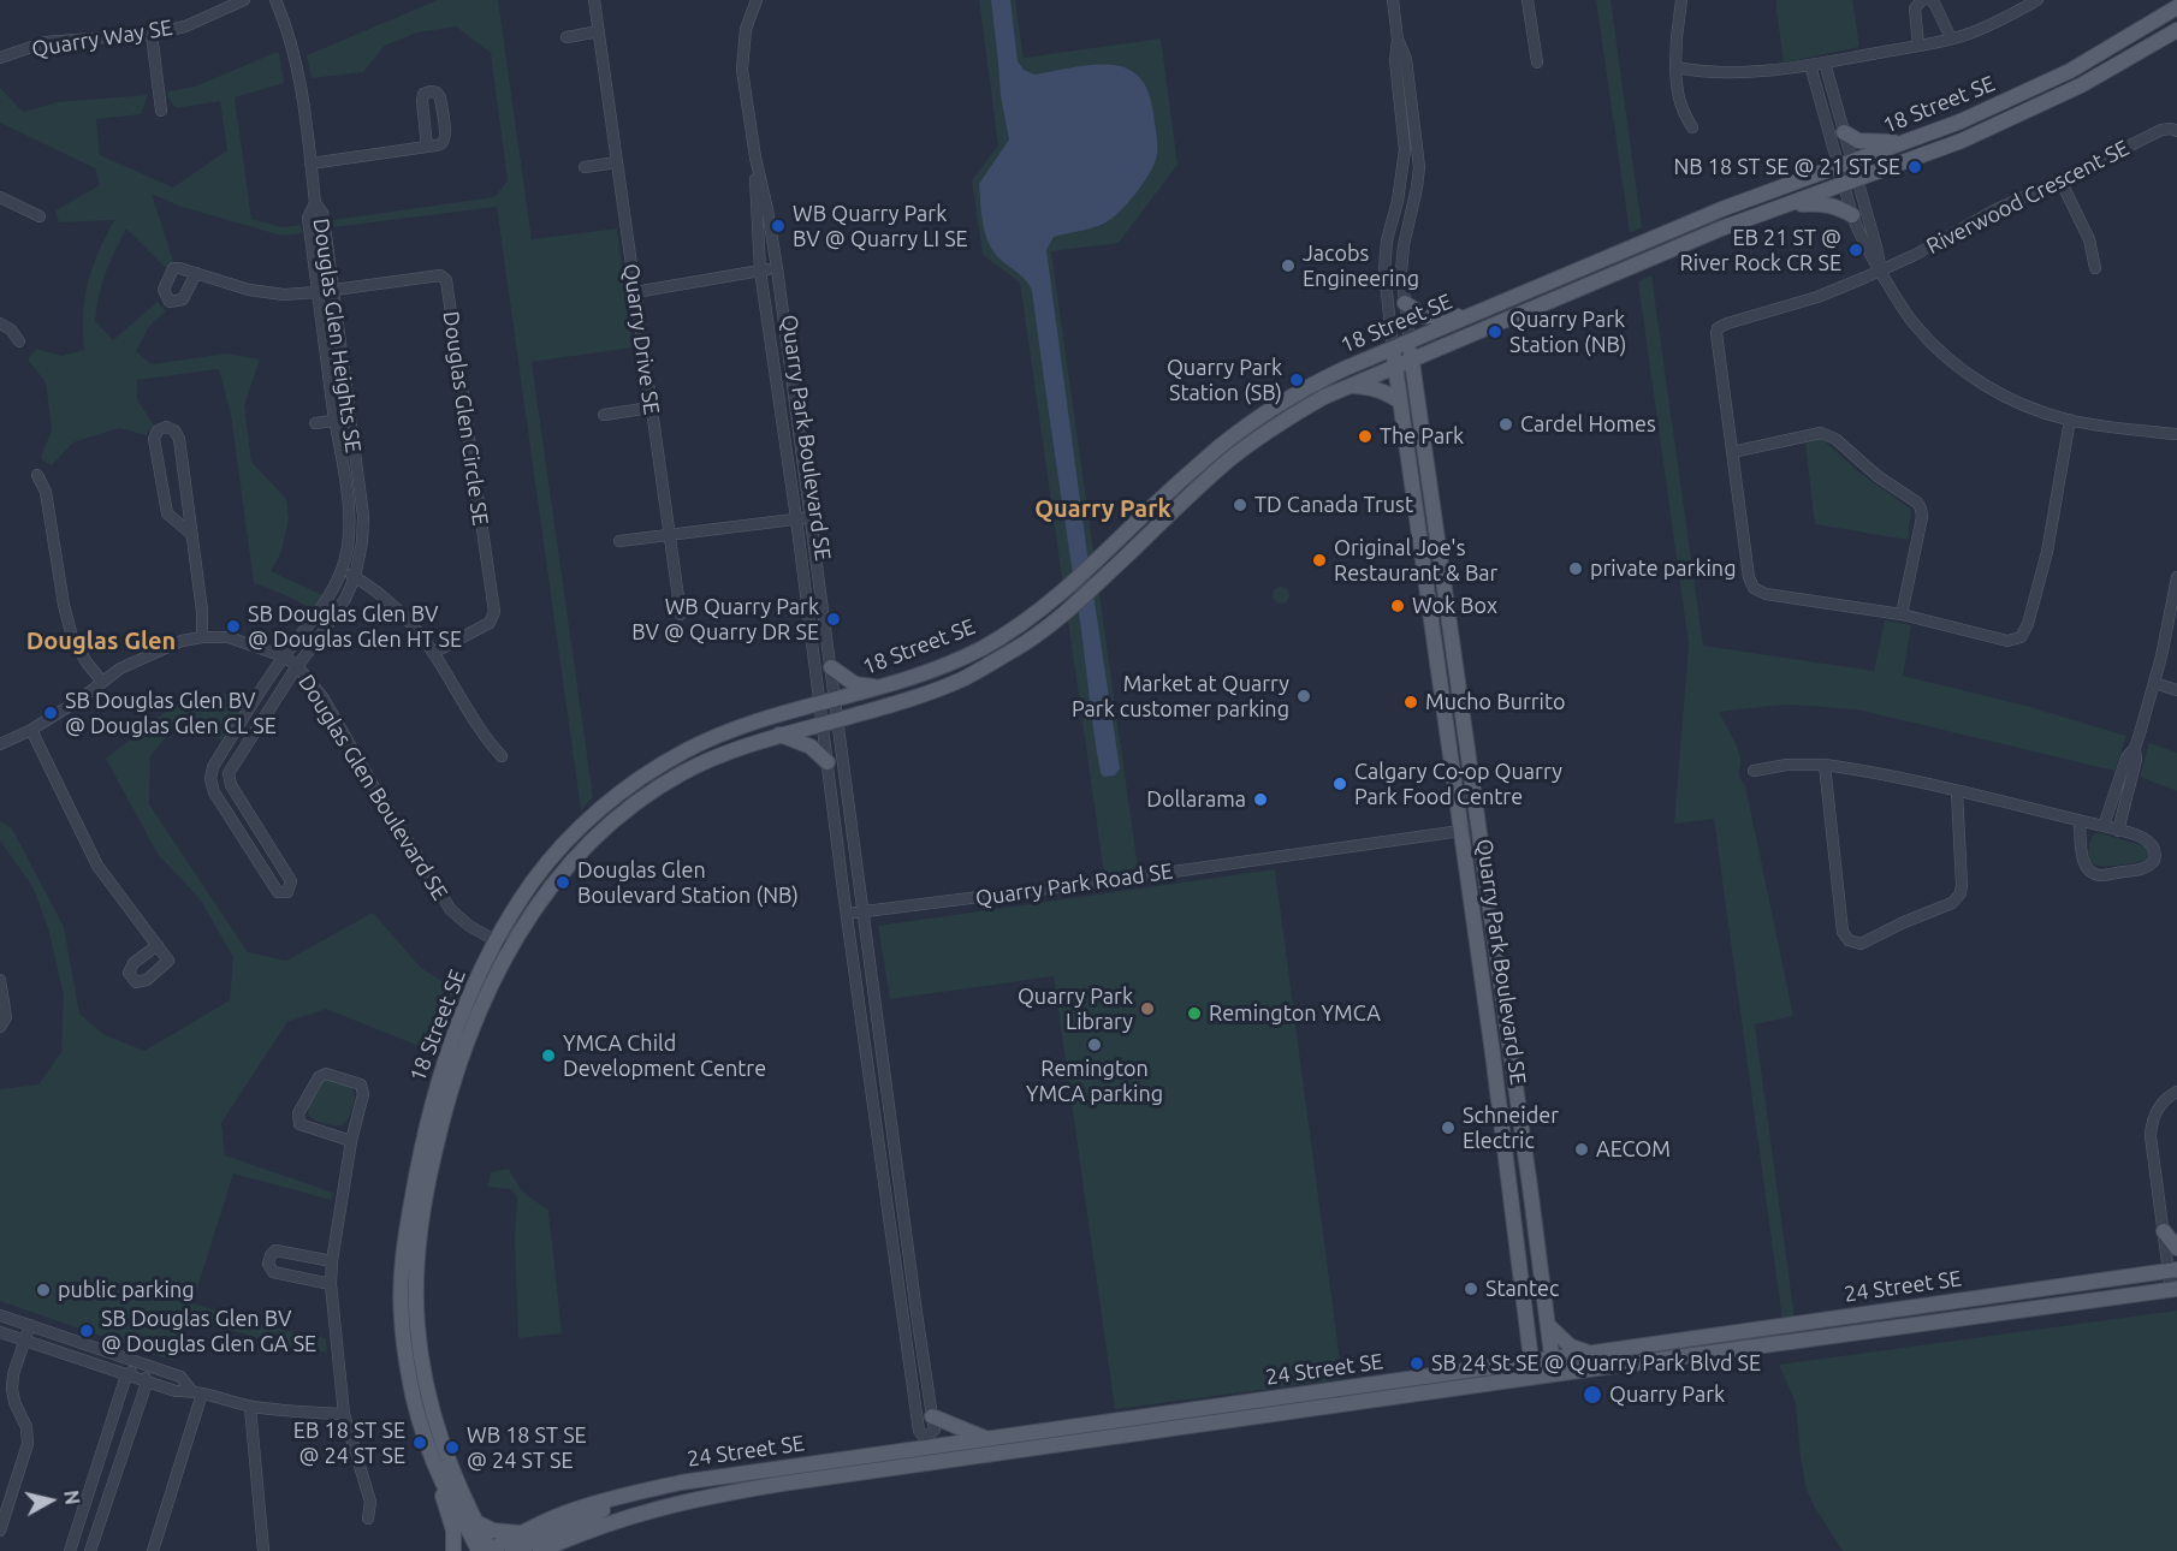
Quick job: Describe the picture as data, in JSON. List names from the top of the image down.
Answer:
{
  "streets": {
    "main road": ["18 Street SE", "Quarry Park Boulevard SE", "24 Street SE"],
    "street": [
      "Quarry Way SE",
      "Riverwood Crescent SE",
      "Douglas Glen Heights SE",
      "Quarry Drive SE",
      "Douglas Glen Circle SE",
      "Douglas Glen Boulevard SE",
      "Quarry Park Road SE"
    ]
  },
  "crossings": [
    ["18 Street SE", "Quarry Park Boulevard SE"],
    ["18 Street SE", "Douglas Glen Boulevard SE"],
    ["18 Street SE", "24 Street SE"],
    ["Douglas Glen Heights SE", "Douglas Glen Circle SE"],
    ["Douglas Glen Heights SE", "Douglas Glen Boulevard SE"],
    ["Quarry Park Boulevard SE", "Quarry Park Road SE"],
    ["Quarry Park Boulevard SE", "24 Street SE"]
  ],
  "districts": ["Quarry Park", "Douglas Glen"],
  "places": [
    "NB 18 ST SE @ 21 ST SE",
    "WB Quarry Park BV @ Quarry LI SE",
    "EB 21 ST @ River Rock CR SE",
    "Jacobs Engineering",
    "Quarry Park Station (NB)",
    "Quarry Park Station (SB)",
    "Cardel Homes",
    "The Park",
    "TD Canada Trust",
    "Original Joe's Restaurant & Bar",
    "private parking",
    "Wok Box",
    "WB Quarry Park BV @ Quarry DR SE",
    "SB Douglas Glen BV @ Douglas Glen HT SE",
    "Market at Quarry Park customer parking",
    "Mucho Burrito",
    "SB Douglas Glen BV @ Douglas Glen CL SE",
    "Calgary Co-op Quarry Park Food Centre",
    "Dollarama",
    "Douglas Glen Boulevard Station (NB)",
    "Quarry Park Library",
    "Remington YMCA",
    "Remington YMCA parking",
    "YMCA Child Development Centre",
    "Schneider Electric",
    "AECOM",
    "Stantec",
    "public parking",
    "SB Douglas Glen BV @ Douglas Glen GA SE",
    "SB 24 St SE @ Quarry Park Blvd SE",
    "Quarry Park",
    "EB 18 ST SE @ 24 ST SE",
    "WB 18 ST SE @ 24 ST SE"
  ],
  "north": "right"
}
